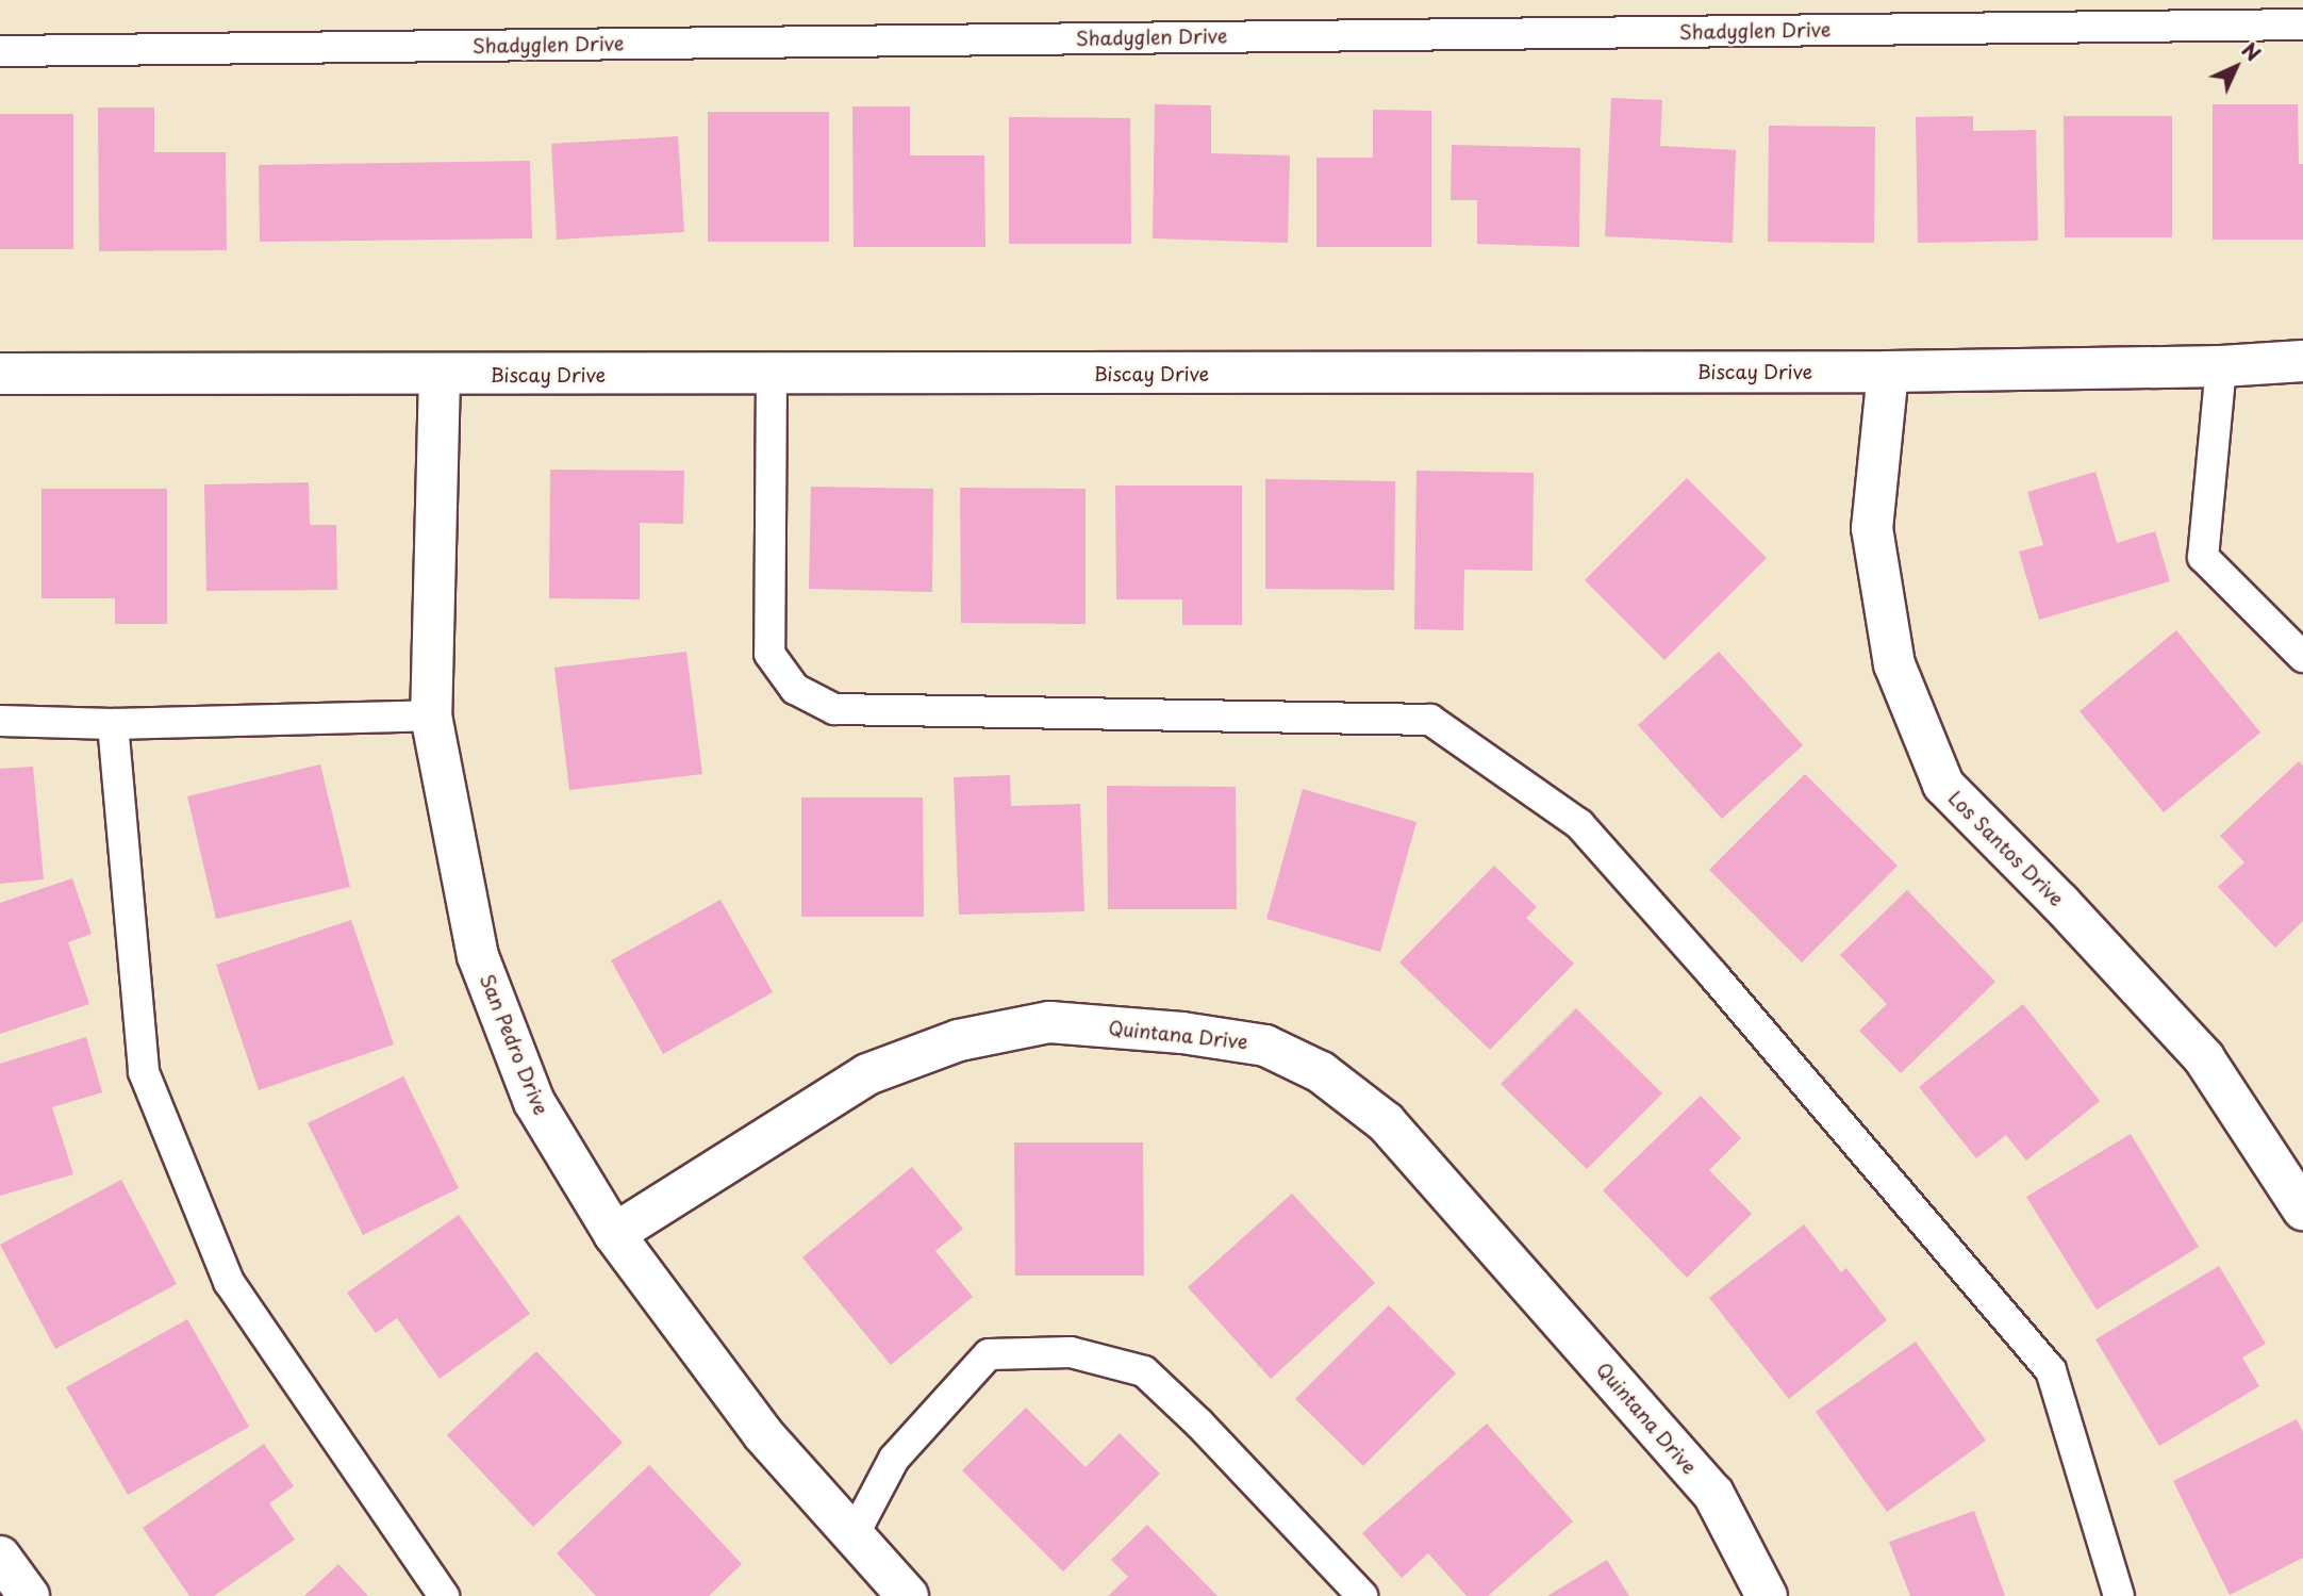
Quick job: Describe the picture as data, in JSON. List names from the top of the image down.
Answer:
{
  "streets": {
    "street": [
      "Biscay Drive",
      "Los Santos Drive",
      "Quintana Drive",
      "San Pedro Drive"
    ],
    "lane": ["Shadyglen Drive"]
  },
  "crossings": [
    ["Biscay Drive", "Los Santos Drive"],
    ["Biscay Drive", "San Pedro Drive"],
    ["Quintana Drive", "San Pedro Drive"]
  ],
  "north": "top right"
}
